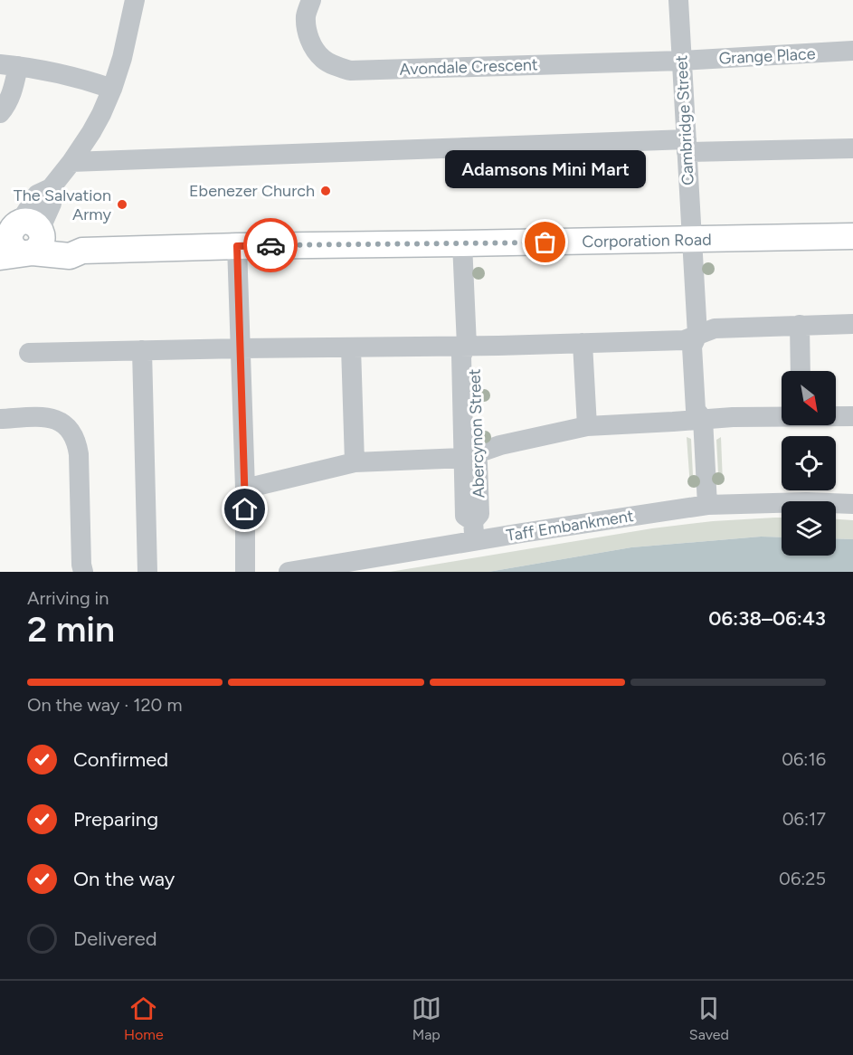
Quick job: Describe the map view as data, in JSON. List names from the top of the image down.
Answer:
{
  "streets": {
    "main road": ["Corporation Road"],
    "street": [
      "Grange Place",
      "Avondale Crescent",
      "Cambridge Street",
      "Abercynon Street",
      "Taff Embankment"
    ]
  },
  "crossings": [
    ["Grange Place", "Avondale Crescent"],
    ["Grange Place", "Cambridge Street"],
    ["Avondale Crescent", "Cambridge Street"],
    ["Cambridge Street", "Corporation Road"],
    ["Cambridge Street", "Taff Embankment"],
    ["Corporation Road", "Abercynon Street"],
    ["Abercynon Street", "Taff Embankment"]
  ],
  "places": ["Ebenezer Church", "The Salvation Army", "Adamsons Mini Mart"],
  "north": "bottom right",
  "page": {
    "bubble": "Adamsons Mini Mart",
    "heading": ["2 min", "Arriving in", "06:38–06:43"],
    "bar": "On the way · 120 m",
    "list": [
      ["Confirmed", "06:16"],
      ["Preparing", "06:17"],
      ["On the way", "06:25"],
      "Delivered"
    ],
    "tabs": ["Home", "Map", "Saved"]
  }
}
